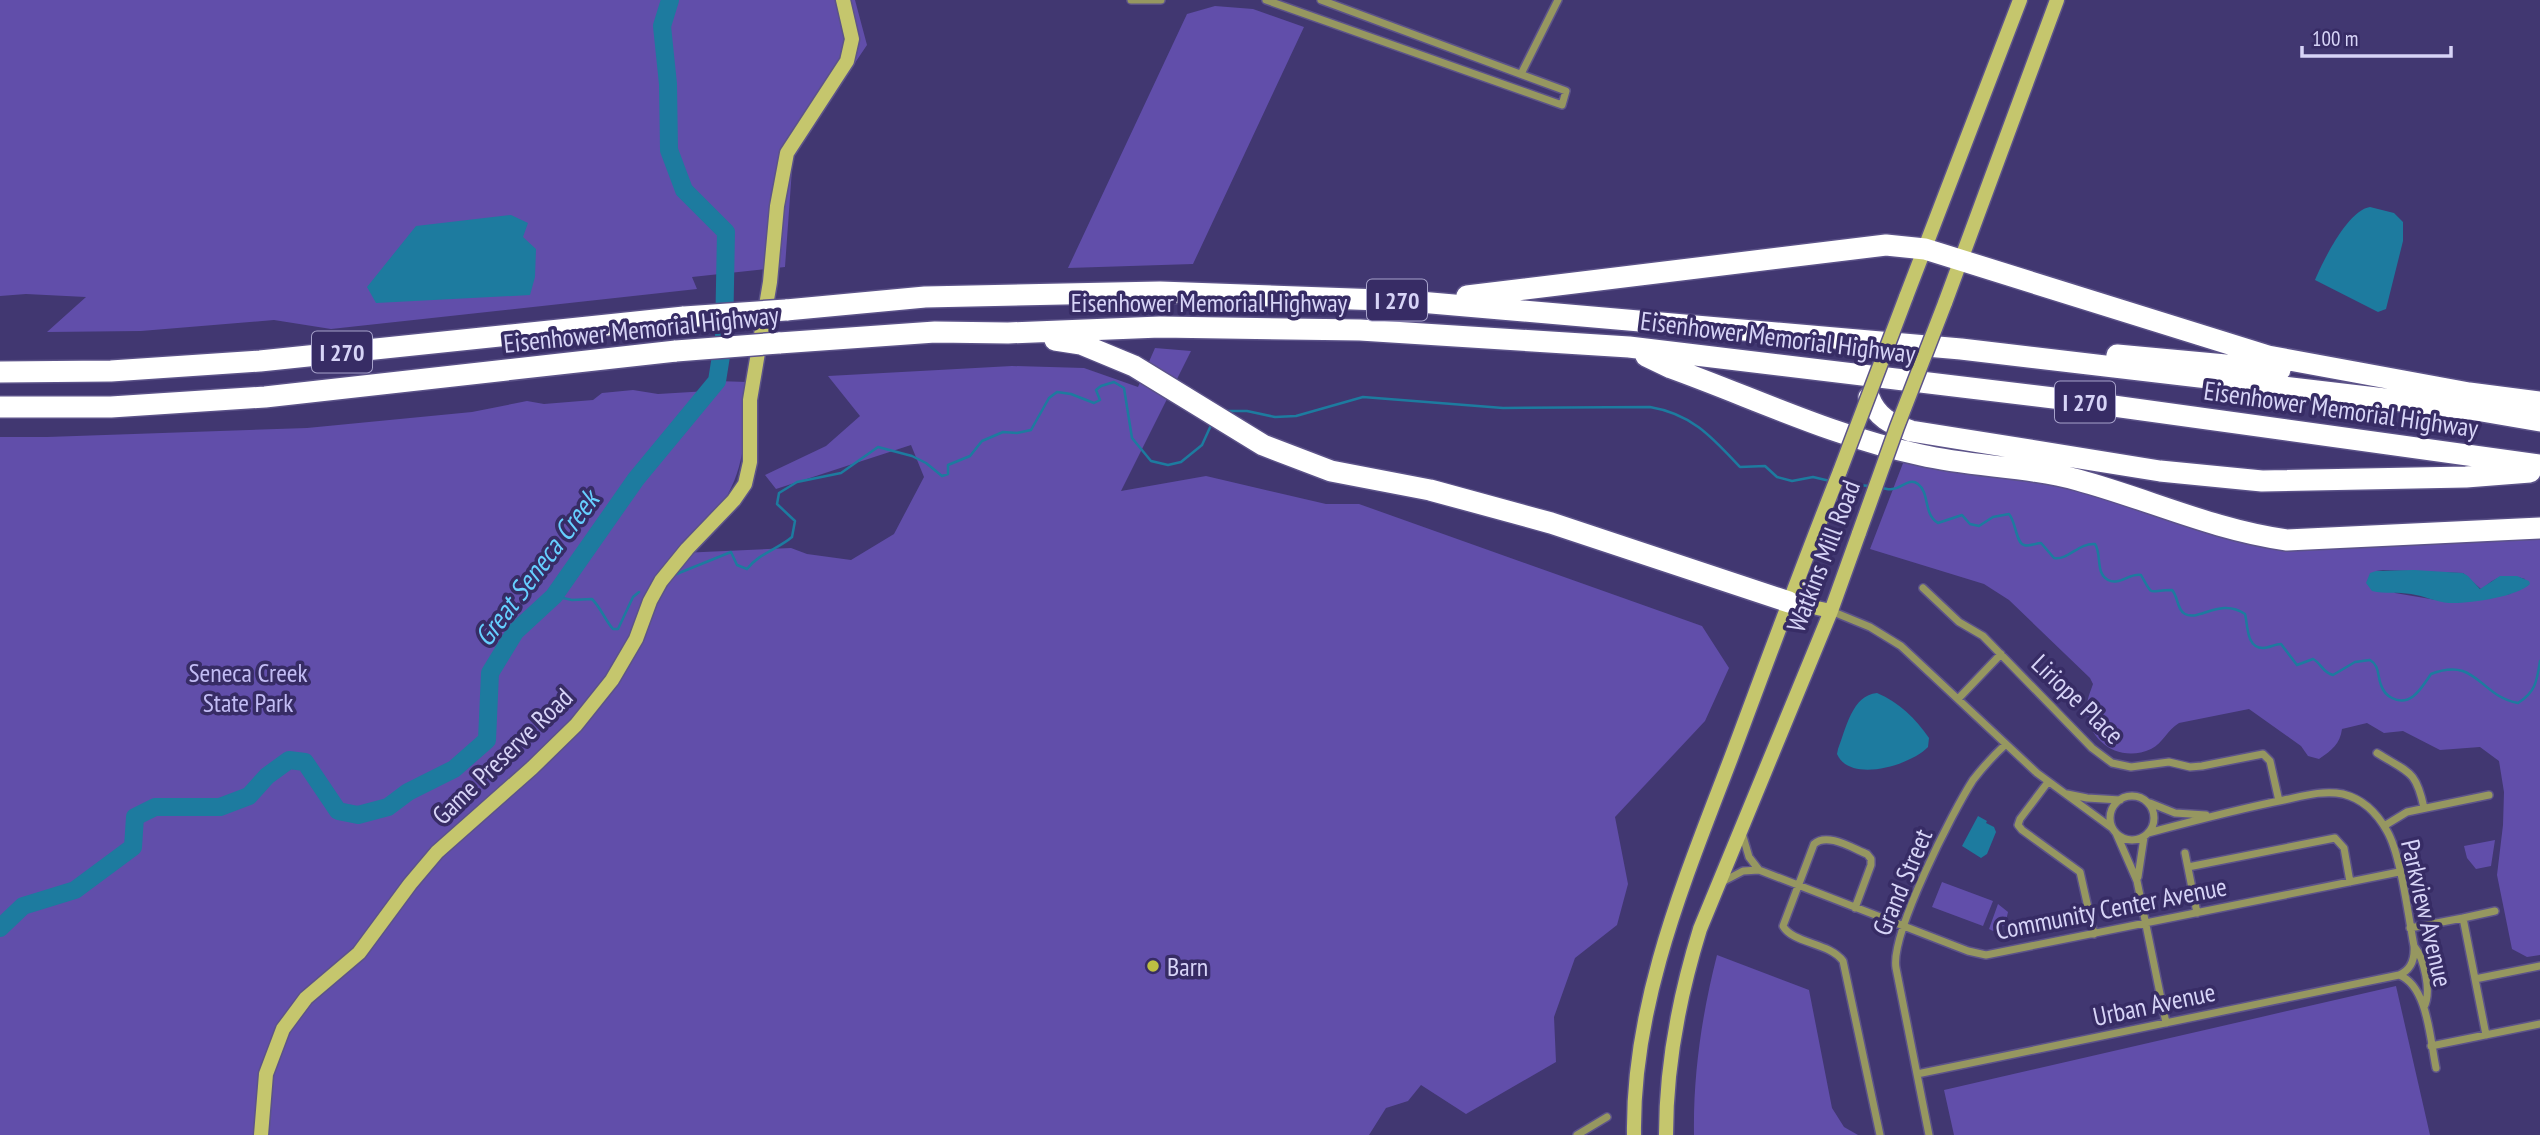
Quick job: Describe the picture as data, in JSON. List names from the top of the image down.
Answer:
{
  "streets": {
    "highway": ["I 270", "Eisenhower Memorial Highway"],
    "main road": ["Watkins Mill Road", "Game Preserve Road"],
    "street": [
      "Liriope Place",
      "Grand Street",
      "Community Center Avenue",
      "Parkview Avenue",
      "Urban Avenue"
    ]
  },
  "crossings": [
    ["Liriope Place", "Parkview Avenue"],
    ["Grand Street", "Community Center Avenue"],
    ["Grand Street", "Urban Avenue"],
    ["Community Center Avenue", "Parkview Avenue"]
  ],
  "water": ["Great Seneca Creek"],
  "parks": ["Seneca Creek State Park"],
  "places": ["Barn"],
  "scale_bar": "100 m"
}
